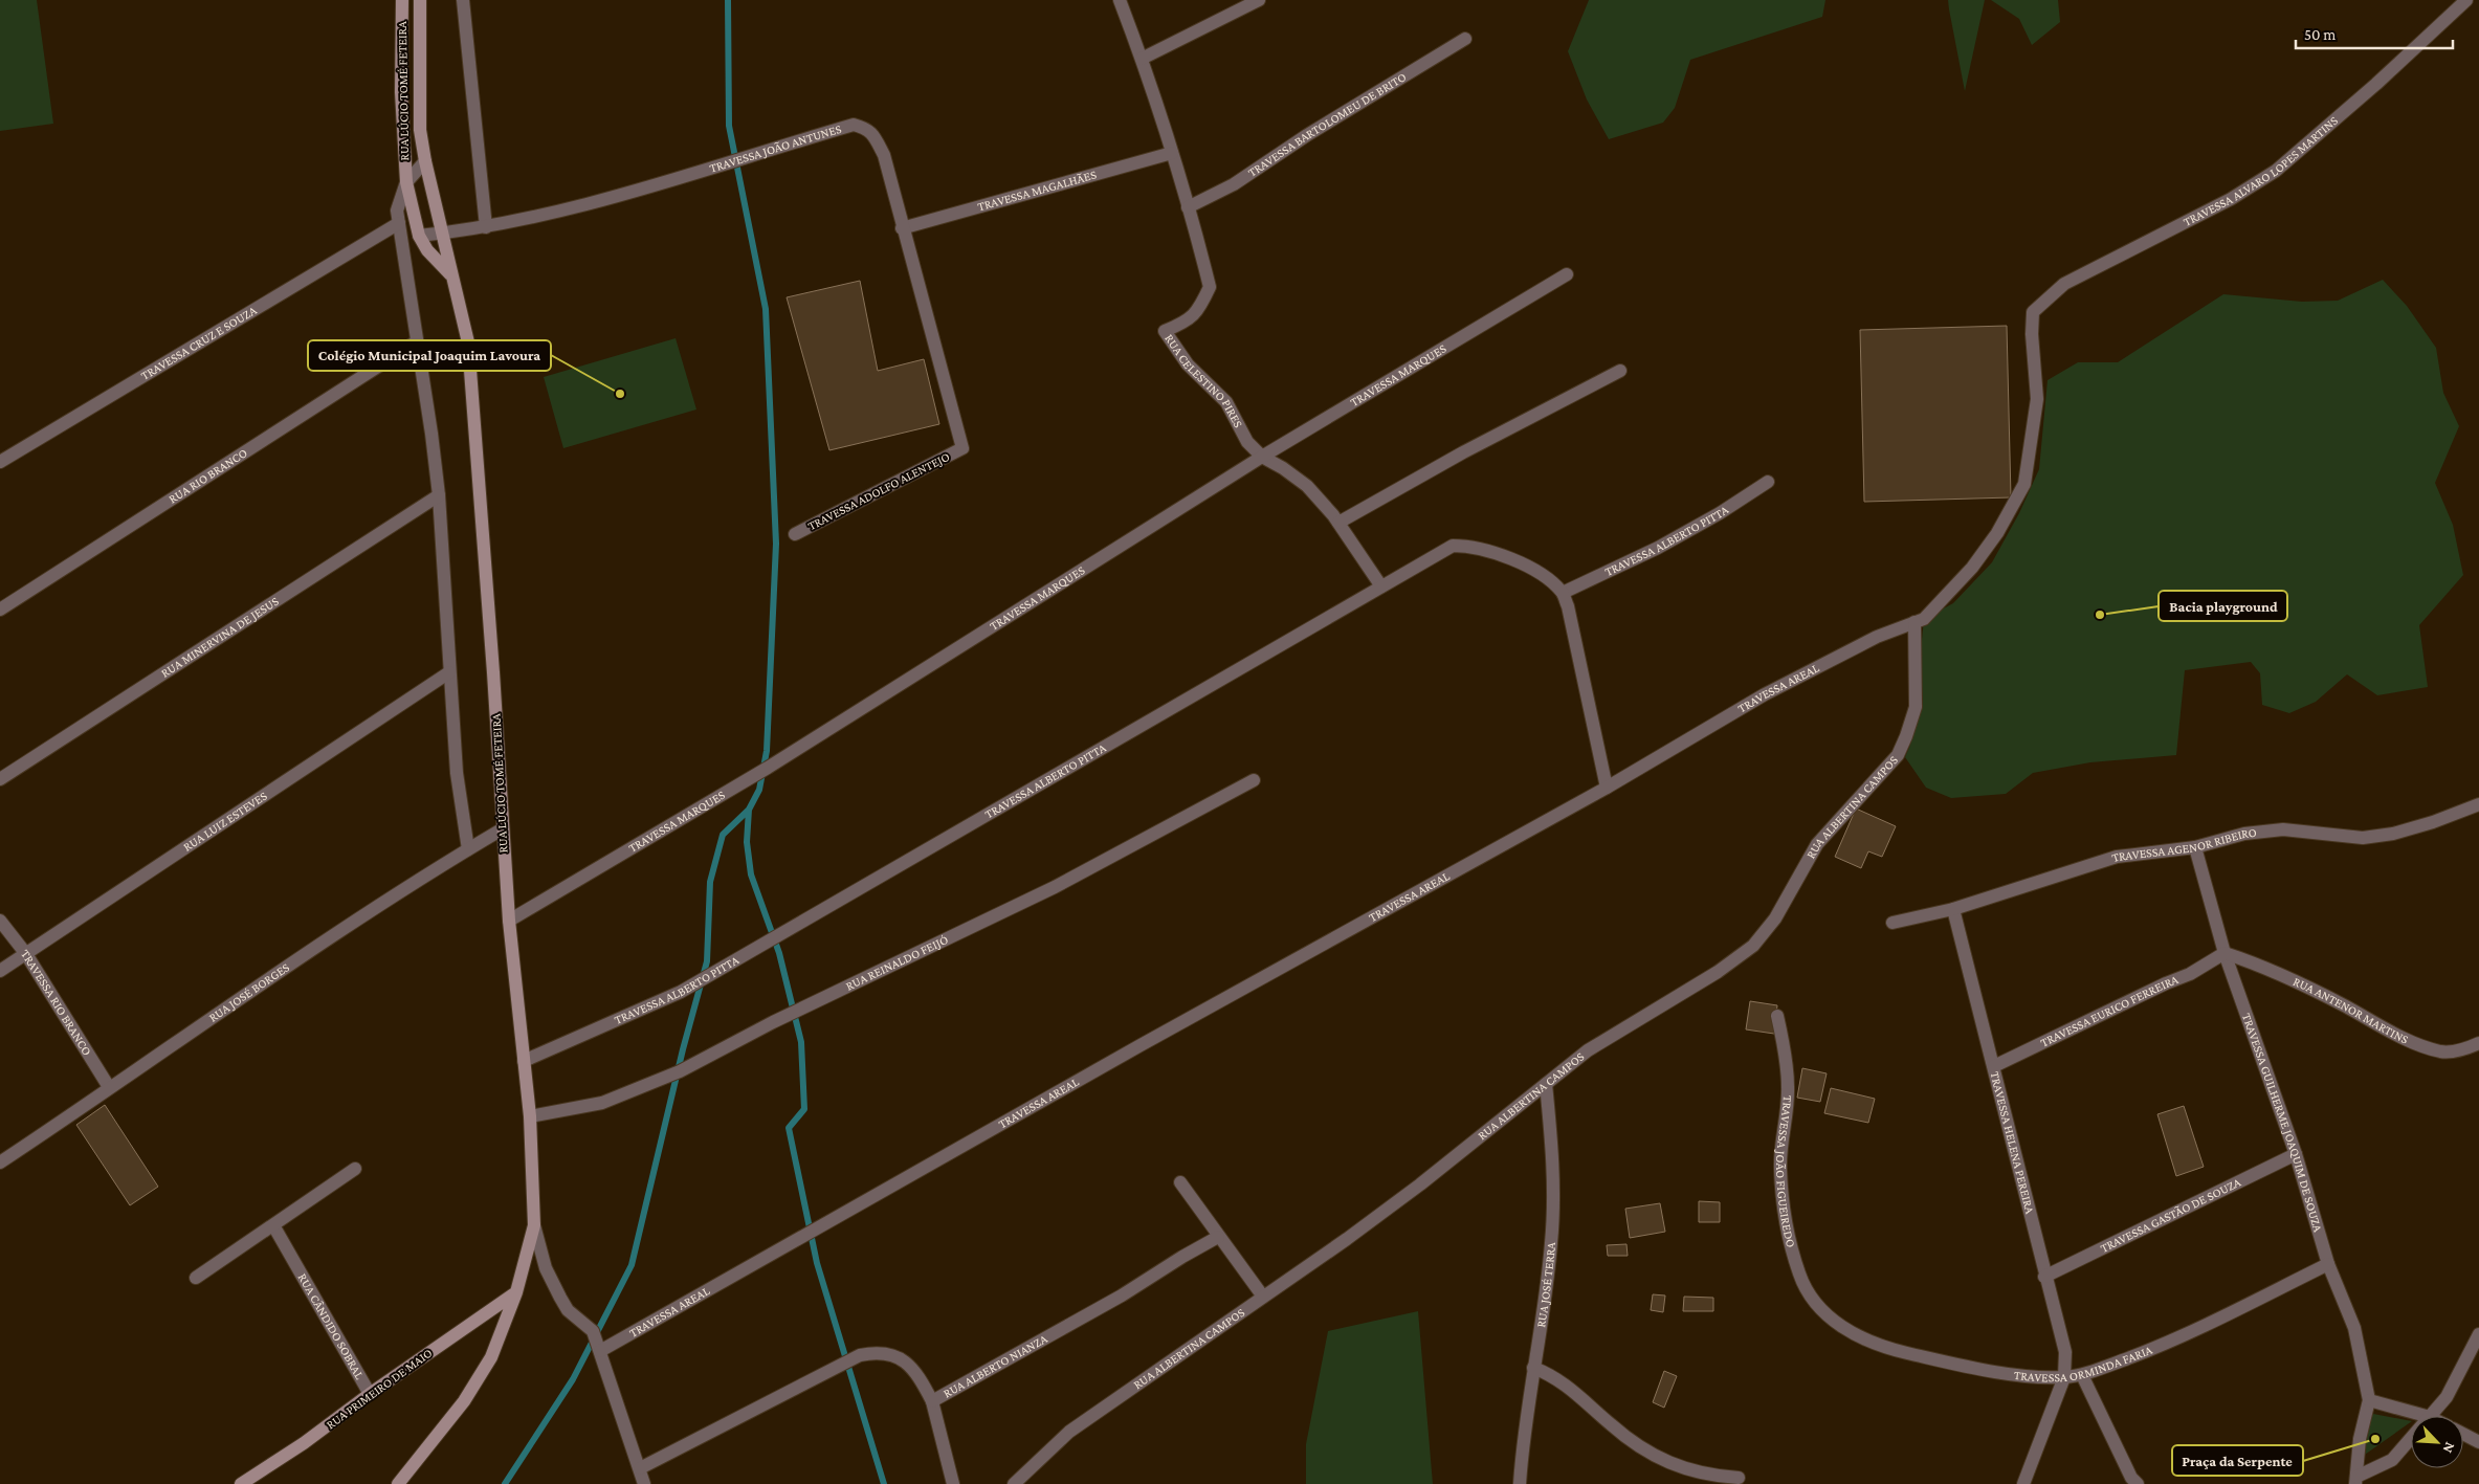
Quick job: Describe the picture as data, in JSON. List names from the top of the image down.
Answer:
{
  "streets": {
    "main road": ["RUA LÚCIO TOMÉ FETEIRA", "RUA PRIMEIRO DE MAIO"],
    "street": [
      "TRAVESSA BARTOLOMEU DE BRITO",
      "TRAVESSA JOÃO ANTUNES",
      "TRAVESSA ALVARO LOPES MARTINS",
      "TRAVESSA MAGALHÃES",
      "TRAVESSA CRUZ E SOUZA",
      "TRAVESSA MARQUES",
      "RUA CELESTINO PIRES",
      "RUA RIO BRANCO",
      "TRAVESSA ADOLFO ALENTEJO",
      "TRAVESSA ALBERTO PITTA",
      "RUA MINERVINA DE JESUS",
      "TRAVESSA AREAL",
      "RUA ALBERTINA CAMPOS",
      "RUA LUIZ ESTEVES",
      "TRAVESSA AGENOR RIBEIRO",
      "RUA REINALDO FEIJÓ",
      "RUA JOSÉ BORGES",
      "TRAVESSA RIO BRANCO",
      "TRAVESSA EURICO FERREIRA",
      "RUA ANTENOR MARTINS",
      "TRAVESSA GUILHERME JOAQUIM DE SOUZA",
      "TRAVESSA HELENA PEREIRA",
      "TRAVESSA JOÃO FIGUEIREDO",
      "TRAVESSA GASTÃO DE SOUZA",
      "RUA JOSÉ TERRA",
      "RUA CÂNDIDO SOBRAL",
      "TRAVESSA ORMINDA FARIA",
      "RUA ALBERTO NIANZA"
    ]
  },
  "crossings": [
    ["RUA LÚCIO TOMÉ FETEIRA", "TRAVESSA JOÃO ANTUNES"],
    ["RUA LÚCIO TOMÉ FETEIRA", "TRAVESSA CRUZ E SOUZA"],
    ["RUA LÚCIO TOMÉ FETEIRA", "TRAVESSA MARQUES"],
    ["RUA LÚCIO TOMÉ FETEIRA", "RUA RIO BRANCO"],
    ["RUA LÚCIO TOMÉ FETEIRA", "TRAVESSA ALBERTO PITTA"],
    ["RUA LÚCIO TOMÉ FETEIRA", "RUA MINERVINA DE JESUS"],
    ["RUA LÚCIO TOMÉ FETEIRA", "RUA LUIZ ESTEVES"],
    ["RUA LÚCIO TOMÉ FETEIRA", "RUA REINALDO FEIJÓ"],
    ["RUA LÚCIO TOMÉ FETEIRA", "RUA JOSÉ BORGES"],
    ["RUA LÚCIO TOMÉ FETEIRA", "RUA PRIMEIRO DE MAIO"],
    ["TRAVESSA BARTOLOMEU DE BRITO", "RUA CELESTINO PIRES"],
    ["TRAVESSA JOÃO ANTUNES", "TRAVESSA MAGALHÃES"],
    ["TRAVESSA JOÃO ANTUNES", "TRAVESSA ADOLFO ALENTEJO"],
    ["TRAVESSA ALVARO LOPES MARTINS", "TRAVESSA AREAL"],
    ["TRAVESSA MAGALHÃES", "RUA CELESTINO PIRES"],
    ["TRAVESSA MARQUES", "RUA CELESTINO PIRES"],
    ["RUA CELESTINO PIRES", "TRAVESSA ALBERTO PITTA"],
    ["TRAVESSA AREAL", "RUA ALBERTINA CAMPOS"],
    ["RUA ALBERTINA CAMPOS", "RUA JOSÉ TERRA"],
    ["RUA LUIZ ESTEVES", "TRAVESSA RIO BRANCO"],
    ["TRAVESSA AGENOR RIBEIRO", "TRAVESSA GUILHERME JOAQUIM DE SOUZA"],
    ["TRAVESSA AGENOR RIBEIRO", "TRAVESSA HELENA PEREIRA"],
    ["RUA JOSÉ BORGES", "TRAVESSA RIO BRANCO"],
    ["TRAVESSA EURICO FERREIRA", "RUA ANTENOR MARTINS"],
    ["TRAVESSA EURICO FERREIRA", "TRAVESSA GUILHERME JOAQUIM DE SOUZA"],
    ["TRAVESSA EURICO FERREIRA", "TRAVESSA HELENA PEREIRA"],
    ["RUA ANTENOR MARTINS", "TRAVESSA GUILHERME JOAQUIM DE SOUZA"],
    ["TRAVESSA GUILHERME JOAQUIM DE SOUZA", "TRAVESSA GASTÃO DE SOUZA"],
    ["TRAVESSA GUILHERME JOAQUIM DE SOUZA", "TRAVESSA ORMINDA FARIA"],
    ["TRAVESSA HELENA PEREIRA", "TRAVESSA GASTÃO DE SOUZA"],
    ["TRAVESSA HELENA PEREIRA", "TRAVESSA ORMINDA FARIA"],
    ["TRAVESSA JOÃO FIGUEIREDO", "TRAVESSA ORMINDA FARIA"],
    ["RUA CÂNDIDO SOBRAL", "RUA PRIMEIRO DE MAIO"]
  ],
  "places": ["Colégio Municipal Joaquim Lavoura", "Bacia playground", "Praça da Serpente"],
  "scale_bar": "50 m",
  "north": "bottom right"
}
